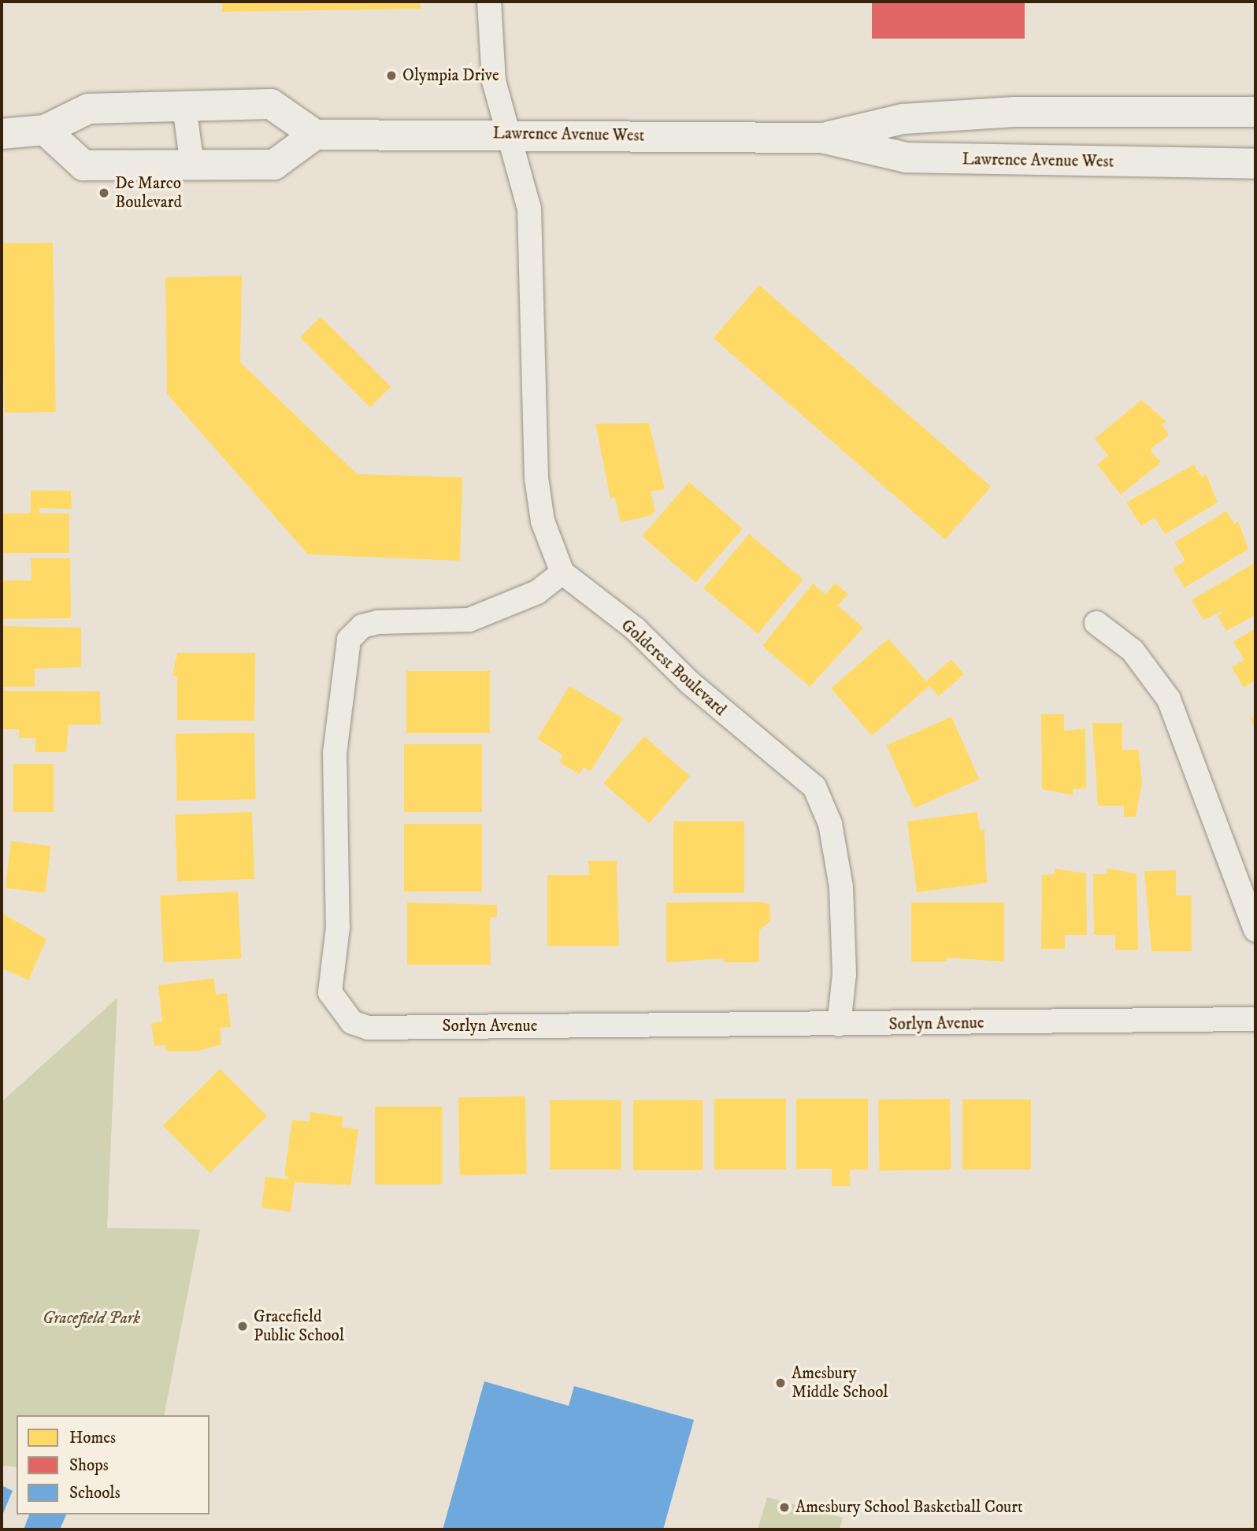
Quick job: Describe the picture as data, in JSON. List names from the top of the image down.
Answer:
{
  "streets": {
    "main road": ["Lawrence Avenue West"],
    "street": ["Goldcrest Boulevard", "Sorlyn Avenue"]
  },
  "crossings": [
    ["Goldcrest Boulevard", "Sorlyn Avenue"]
  ],
  "parks": ["Gracefield Park"],
  "places": [
    "Olympia Drive",
    "De Marco Boulevard",
    "Gracefield Public School",
    "Amesbury Middle School",
    "Amesbury School Basketball Court"
  ],
  "legend": ["Homes", "Shops", "Schools"]
}
